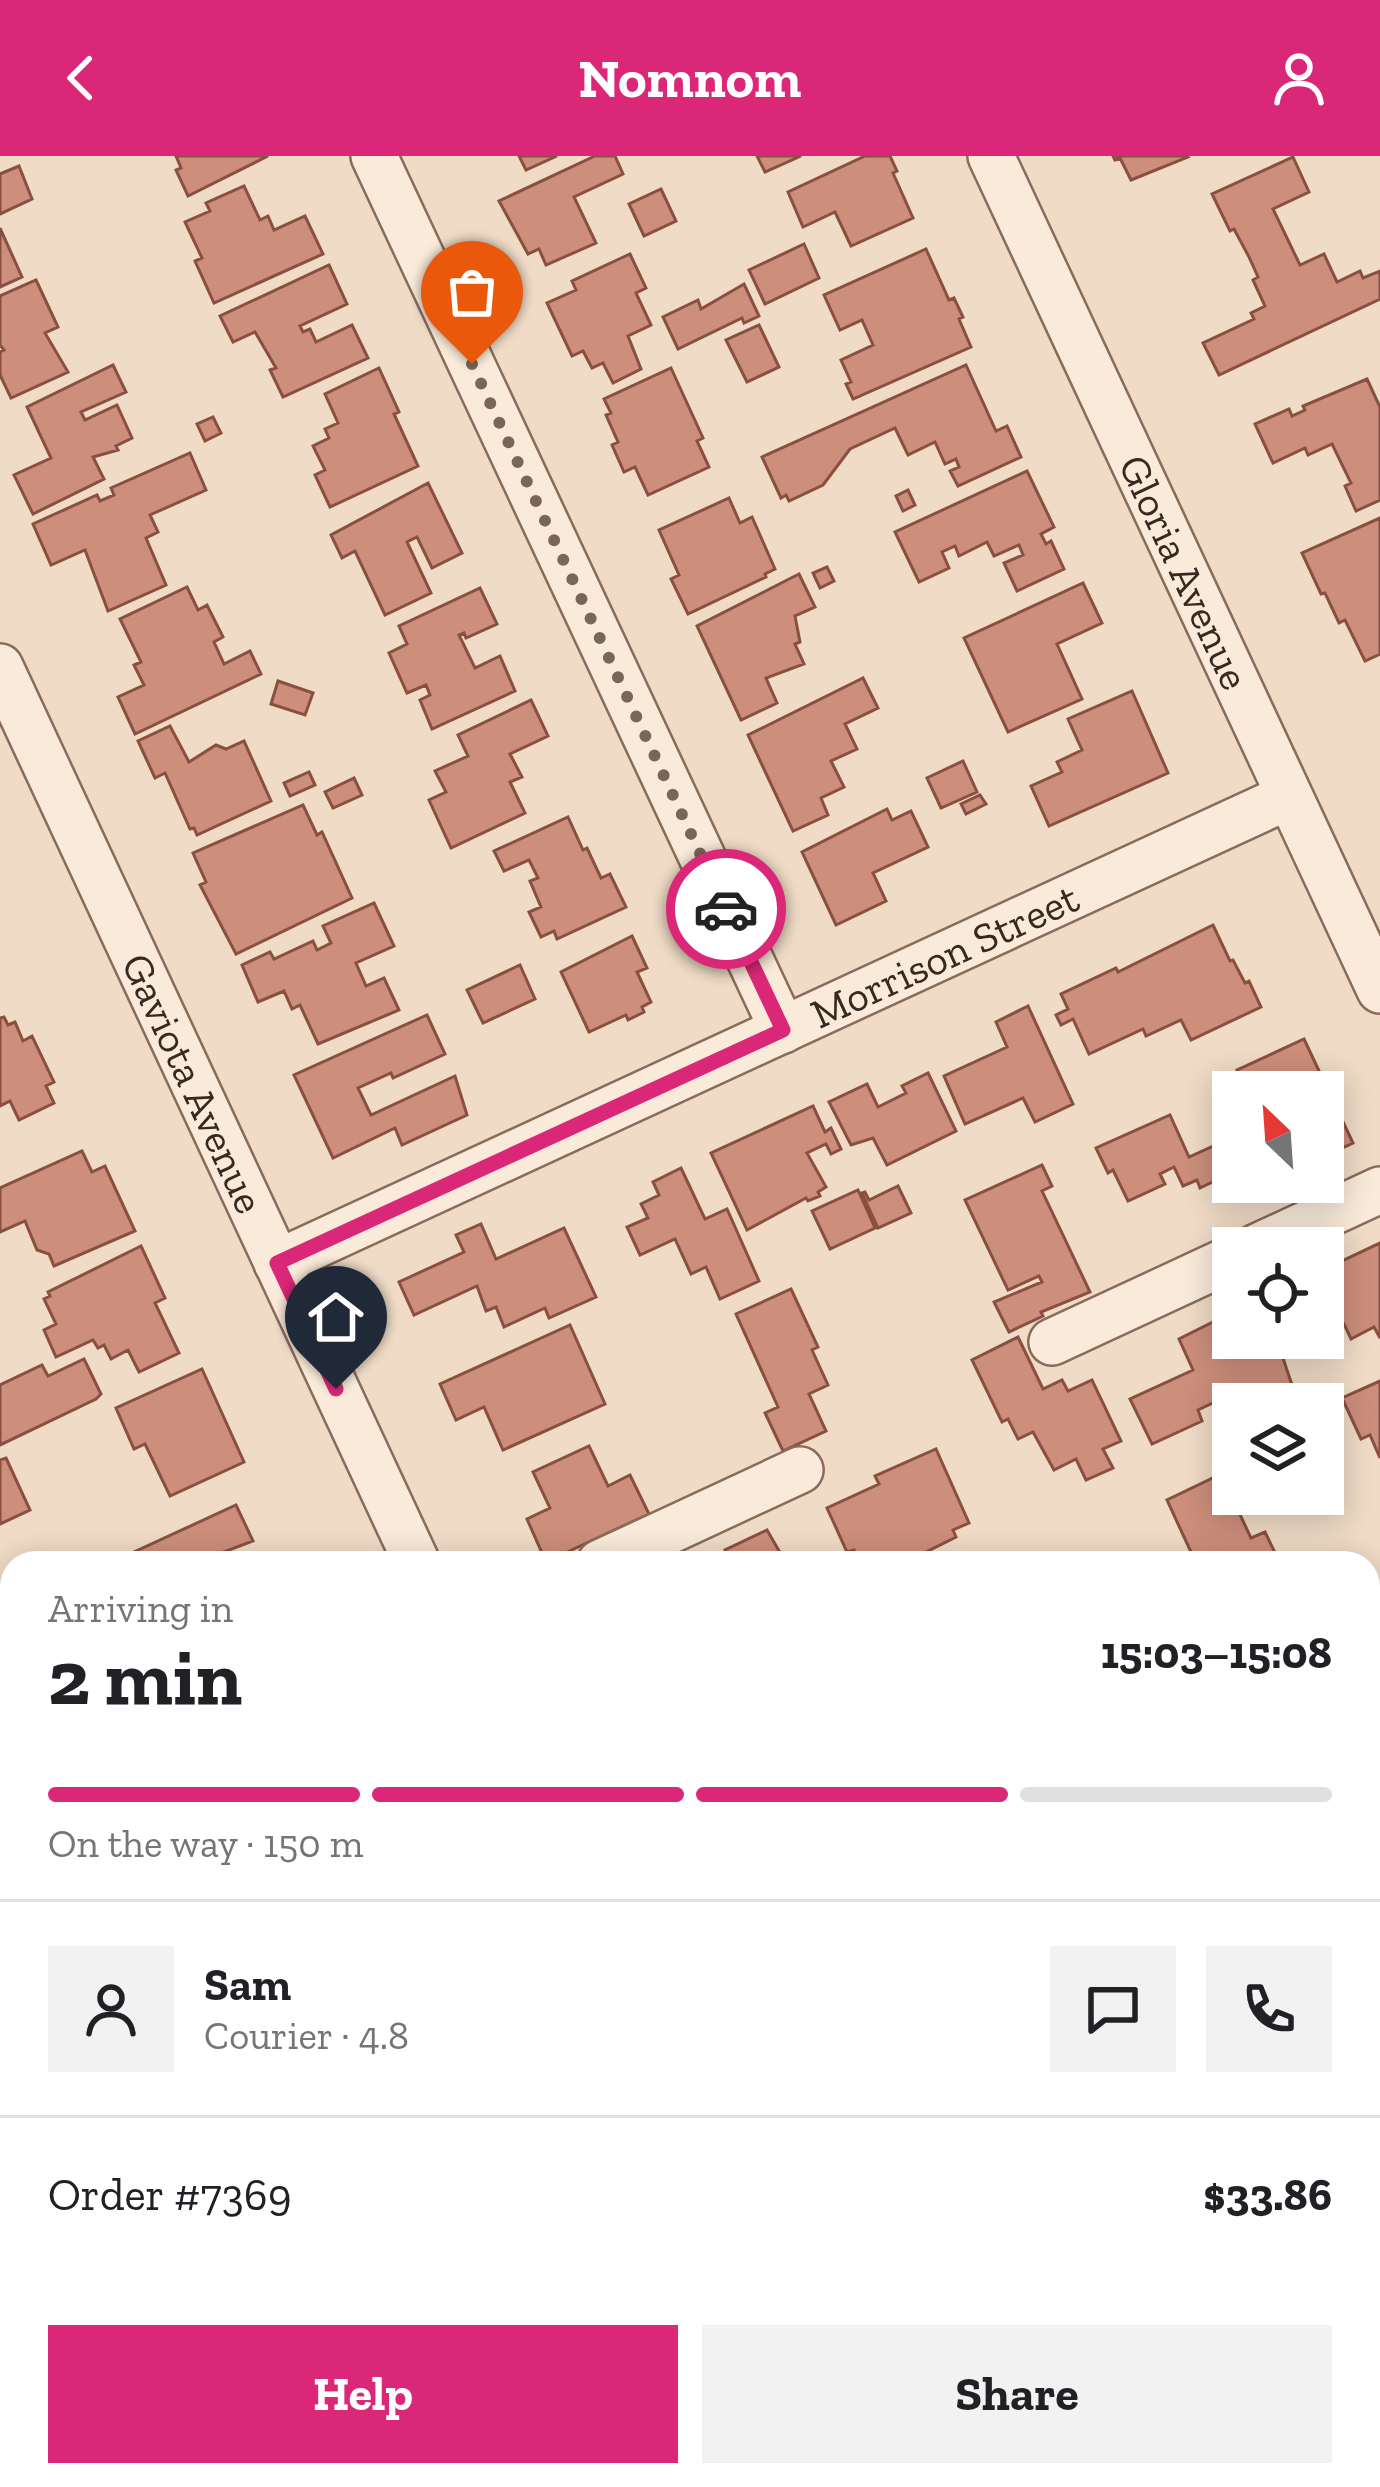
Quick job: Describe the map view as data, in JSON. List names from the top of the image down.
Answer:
{
  "streets": {
    "street": ["Gloria Avenue", "Morrison Street", "Gaviota Avenue"]
  },
  "crossings": [
    ["Gloria Avenue", "Morrison Street"],
    ["Morrison Street", "Gaviota Avenue"]
  ],
  "north": "top left",
  "page": {
    "header": "Nomnom",
    "heading": ["2 min", "Arriving in", "15:03–15:08"],
    "panel": [
      "Sam",
      "Courier · 4.8",
      "Order #7369",
      "$33.86"
    ],
    "bar": "On the way · 150 m",
    "buttons": ["Help", "Share"]
  }
}
